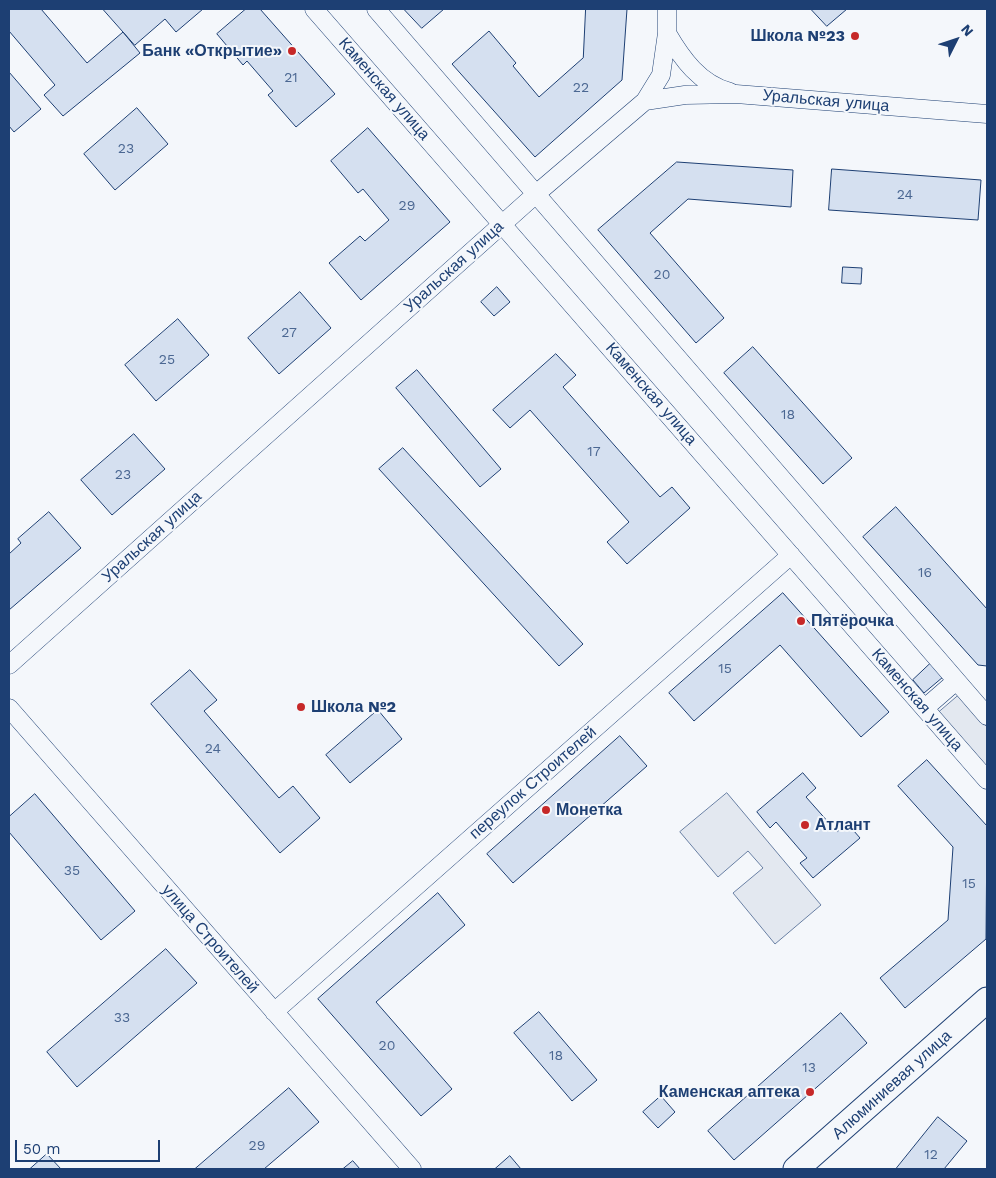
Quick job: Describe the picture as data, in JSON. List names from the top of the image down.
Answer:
{
  "streets": {
    "main road": ["Алюминиевая улица"],
    "street": [
      "Каменская улица",
      "Уральская улица",
      "переулок Строителей",
      "улица Строителей"
    ]
  },
  "crossings": [
    ["Каменская улица", "Уральская улица"],
    ["Каменская улица", "переулок Строителей"],
    ["переулок Строителей", "улица Строителей"]
  ],
  "places": [
    "Школа №23",
    "Банк «Открытие»",
    "Пятёрочка",
    "Школа №2",
    "Монетка",
    "Атлант",
    "Каменская аптека"
  ],
  "house_numbers": [
    "21",
    "22",
    "23",
    "24",
    "29",
    "20",
    "27",
    "25",
    "18",
    "17",
    "23",
    "16",
    "15",
    "24",
    "35",
    "15",
    "33",
    "20",
    "18",
    "13",
    "29",
    "12"
  ],
  "scale_bar": "50 m",
  "north": "top right"
}
